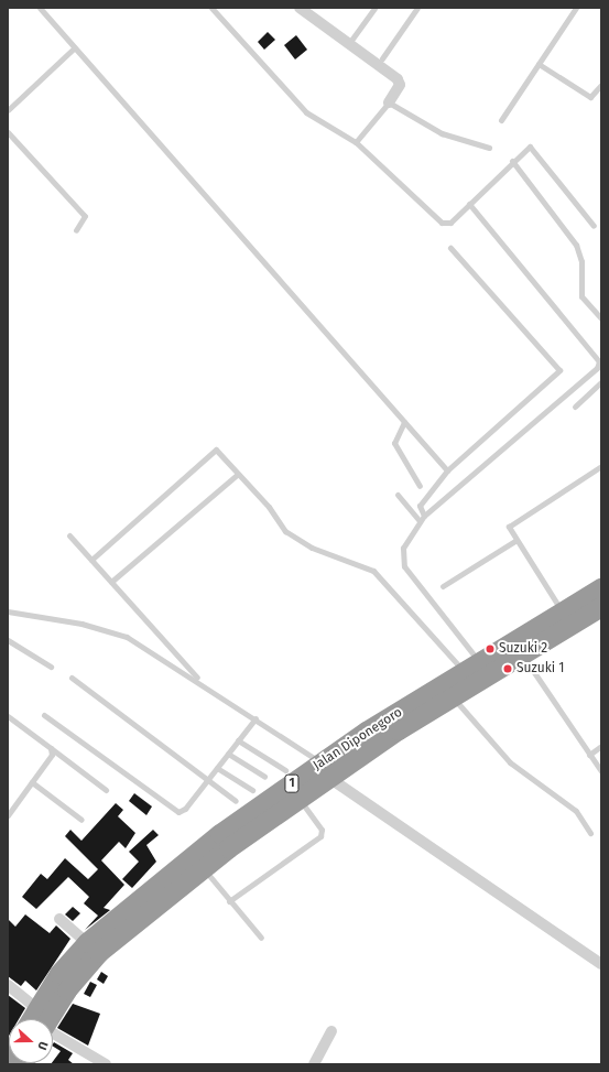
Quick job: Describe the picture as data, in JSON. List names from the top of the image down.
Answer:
{
  "streets": {
    "highway": ["Jalan Diponegoro", "1"]
  },
  "places": ["Suzuki 2", "Suzuki 1"],
  "north": "right"
}
